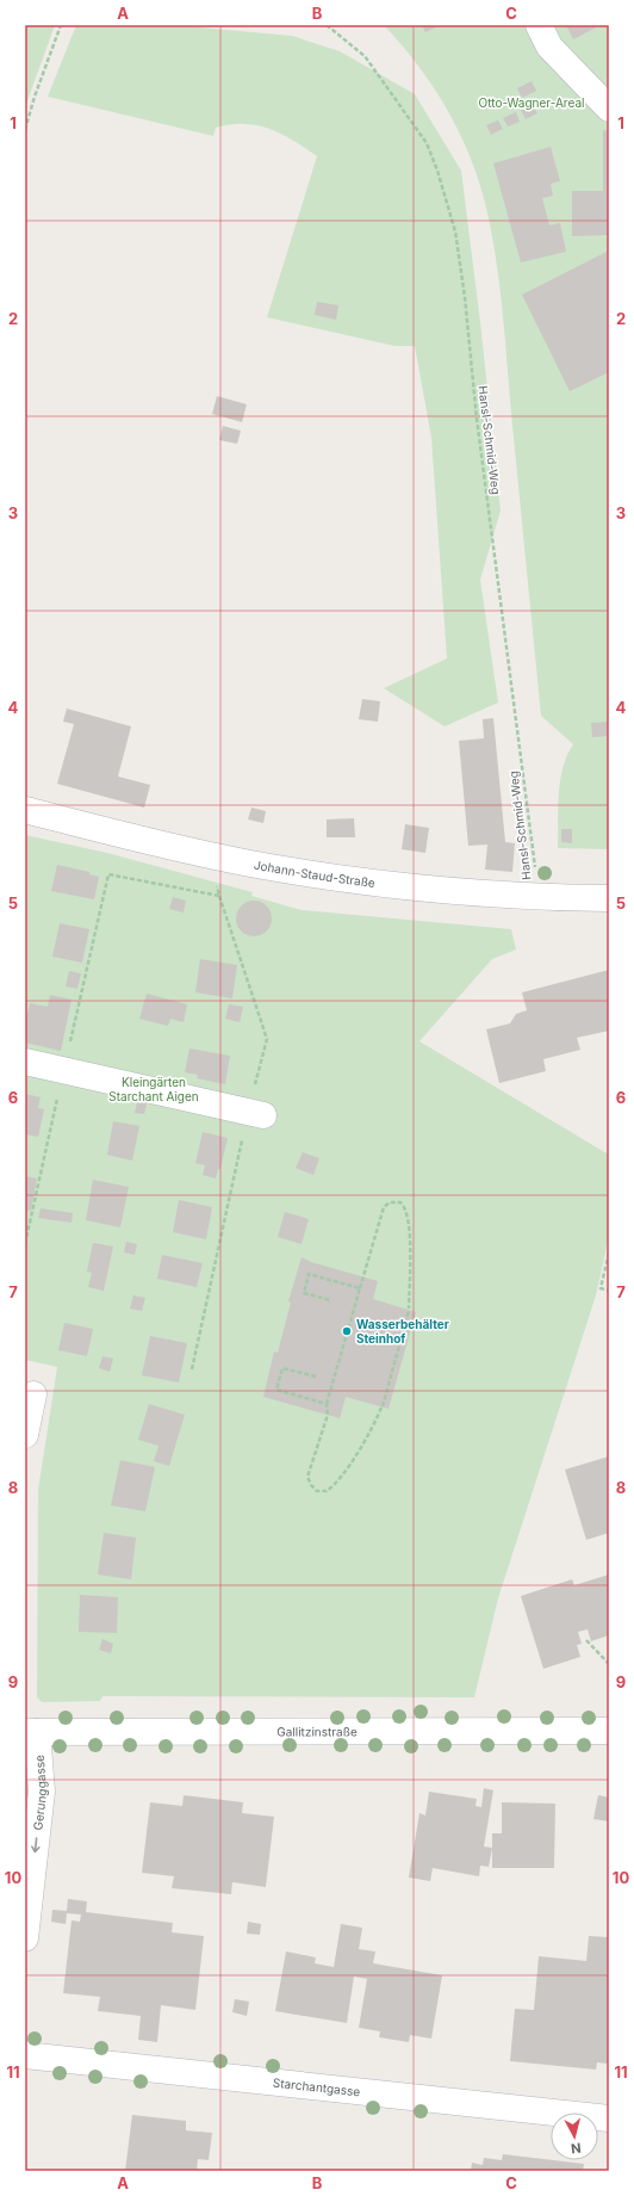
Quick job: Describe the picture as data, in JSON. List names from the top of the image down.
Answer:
{
  "streets": {
    "street": [
      "Johann-Staud-Straße",
      "Gallitzinstraße",
      "Gerunggasse",
      "Starchantgasse"
    ],
    "path": ["Hansl-Schmid-Weg"]
  },
  "crossings": [
    ["Hansl-Schmid-Weg", "Johann-Staud-Straße"],
    ["Gallitzinstraße", "Gerunggasse"]
  ],
  "one_way": ["Gerunggasse"],
  "parks": ["Otto-Wagner-Areal", "Kleingärten Starchant Aigen"],
  "places": ["Wasserbehälter Steinhof"],
  "north": "bottom",
  "grid": {
    "columns": ["A", "B", "C"],
    "rows": [
      "1",
      "2",
      "3",
      "4",
      "5",
      "6",
      "7",
      "8",
      "9",
      "10",
      "11"
    ]
  }
}
